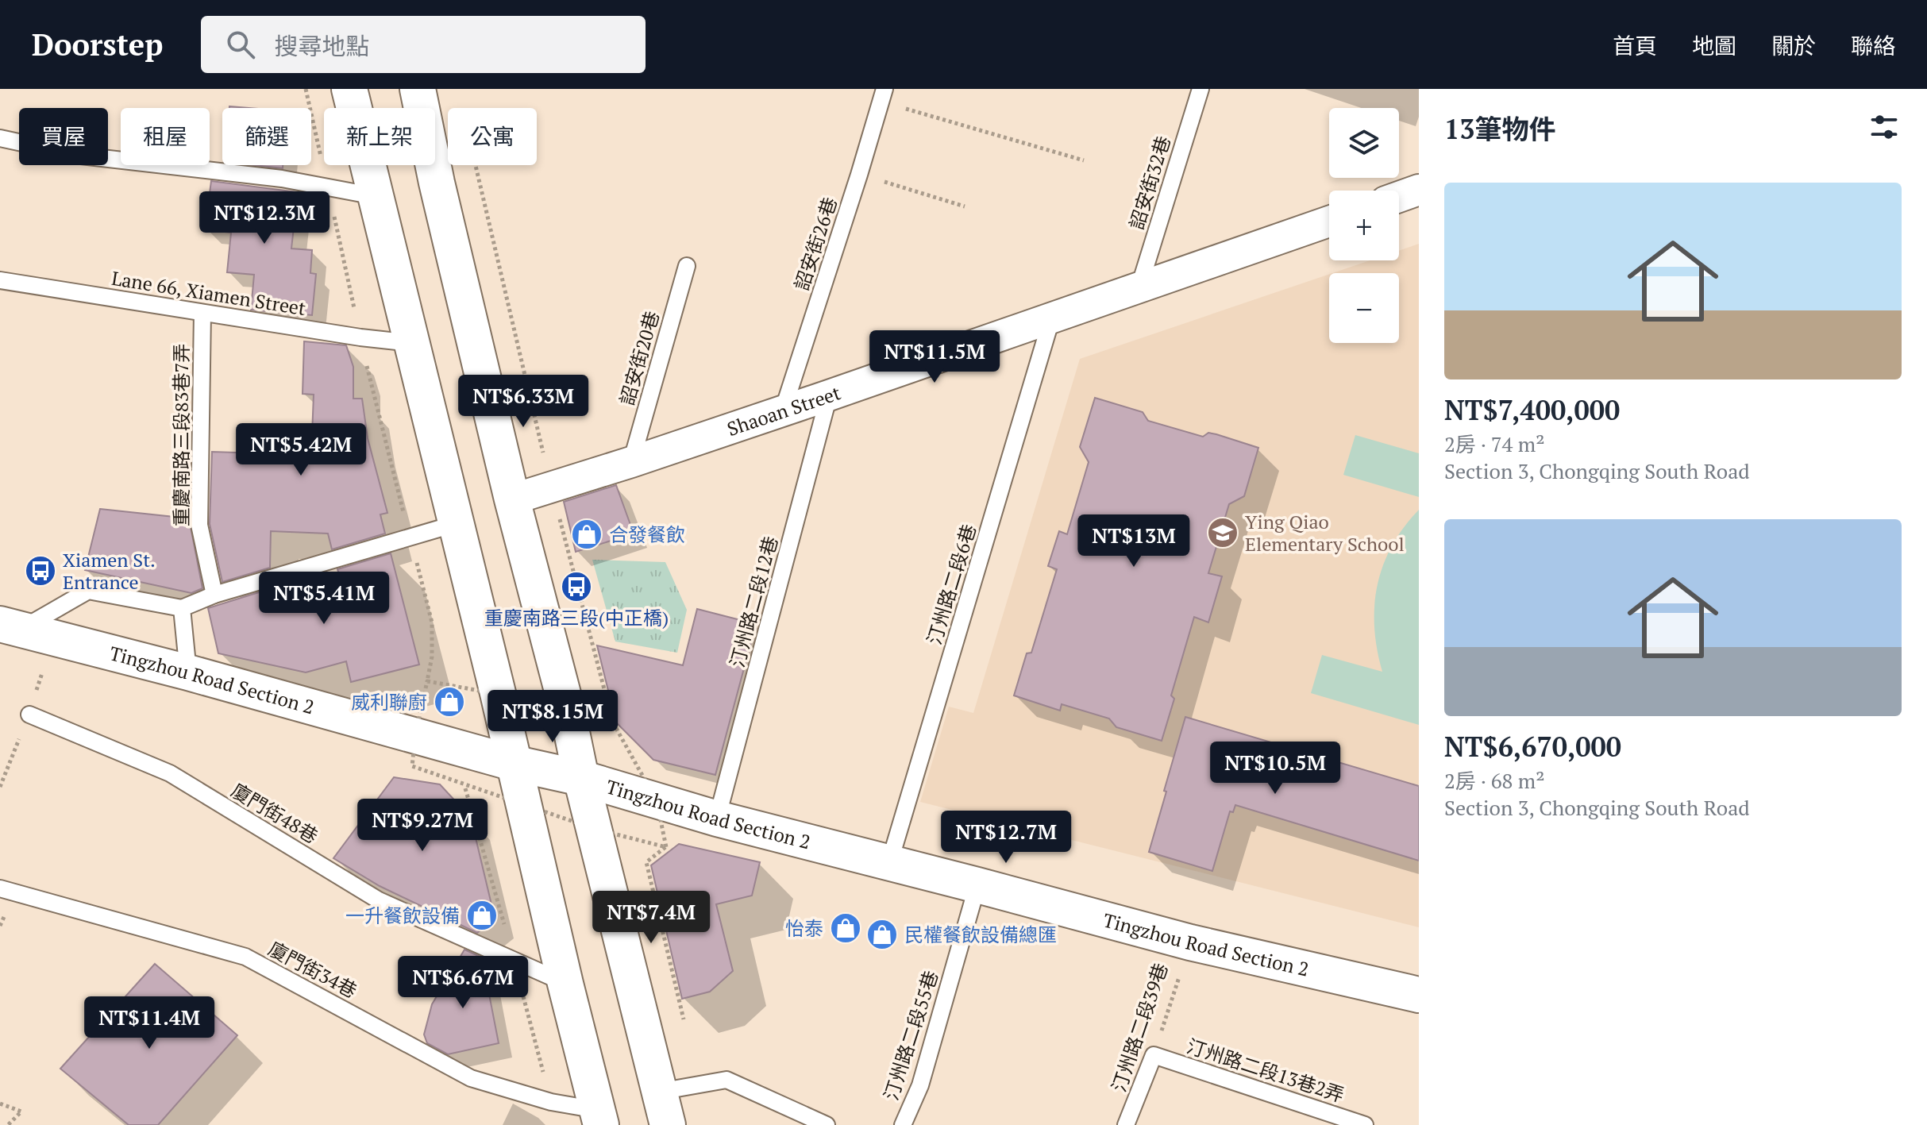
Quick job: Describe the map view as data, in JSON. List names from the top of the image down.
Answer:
{
  "streets": {
    "main road": ["Tingzhou Road Section 2"],
    "street": ["Shaoan Street"],
    "lane": [
      "詔安街32巷",
      "詔安街26巷",
      "Lane 66, Xiamen Street",
      "詔安街20巷",
      "重慶南路三段83巷7弄",
      "汀州路二段6巷",
      "汀州路二段12巷",
      "廈門街48巷",
      "廈門街34巷",
      "汀州路二段39巷",
      "汀州路二段55巷",
      "汀州路二段13巷2弄"
    ]
  },
  "crossings": [
    ["詔安街32巷", "Shaoan Street"],
    ["詔安街26巷", "Shaoan Street"],
    ["Lane 66, Xiamen Street", "重慶南路三段83巷7弄"],
    ["詔安街20巷", "Shaoan Street"],
    ["Shaoan Street", "汀州路二段6巷"],
    ["Shaoan Street", "汀州路二段12巷"],
    ["汀州路二段6巷", "Tingzhou Road Section 2"],
    ["汀州路二段12巷", "Tingzhou Road Section 2"],
    ["Tingzhou Road Section 2", "汀州路二段39巷"],
    ["Tingzhou Road Section 2", "汀州路二段55巷"],
    ["汀州路二段39巷", "汀州路二段13巷2弄"]
  ],
  "places": {
    "school or university": ["Ying Qiao Elementary School"],
    "shop": [
      "合發餐飲",
      "威利聯廚",
      "一升餐飲設備",
      "怡泰",
      "民權餐飲設備總匯"
    ],
    "bus stop": ["Xiamen St. Entrance", "重慶南路三段(中正橋)"]
  },
  "page": {
    "header": "Doorstep",
    "search": "搜尋地點",
    "nav": [
      "首頁",
      "地圖",
      "關於",
      "聯絡"
    ],
    "heading": "13筆物件",
    "map_buttons": ["+", "−"],
    "chip": [
      "買屋",
      "租屋",
      "篩選",
      "新上架",
      "公寓"
    ],
    "list": [
      {
        "name": "NT$7,400,000",
        "note": "2房 · 74 m² · Section 3, Chongqing South Road"
      },
      {
        "name": "NT$6,670,000",
        "note": "2房 · 68 m² · Section 3, Chongqing South Road"
      }
    ],
    "price": [
      "NT$12.3M",
      "NT$11.5M",
      "NT$6.33M",
      "NT$5.42M",
      "NT$13M",
      "NT$5.41M",
      "NT$8.15M",
      "NT$10.5M",
      "NT$9.27M",
      "NT$12.7M",
      "NT$7.4M",
      "NT$6.67M",
      "NT$11.4M"
    ]
  }
}
